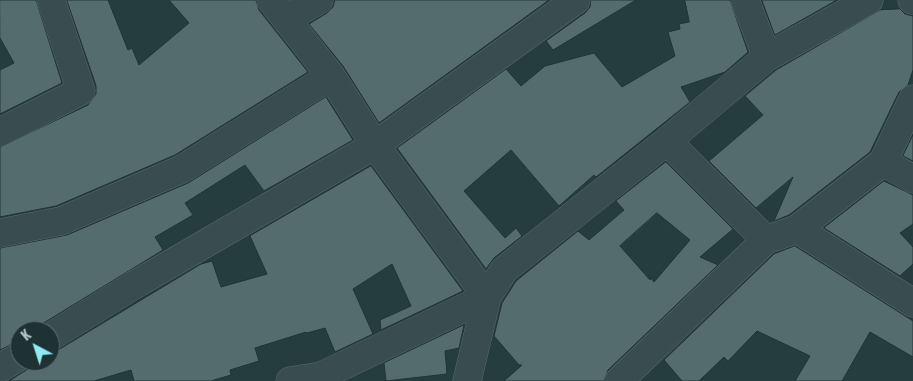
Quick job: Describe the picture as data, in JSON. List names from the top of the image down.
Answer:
{
  "north": "top left"
}
